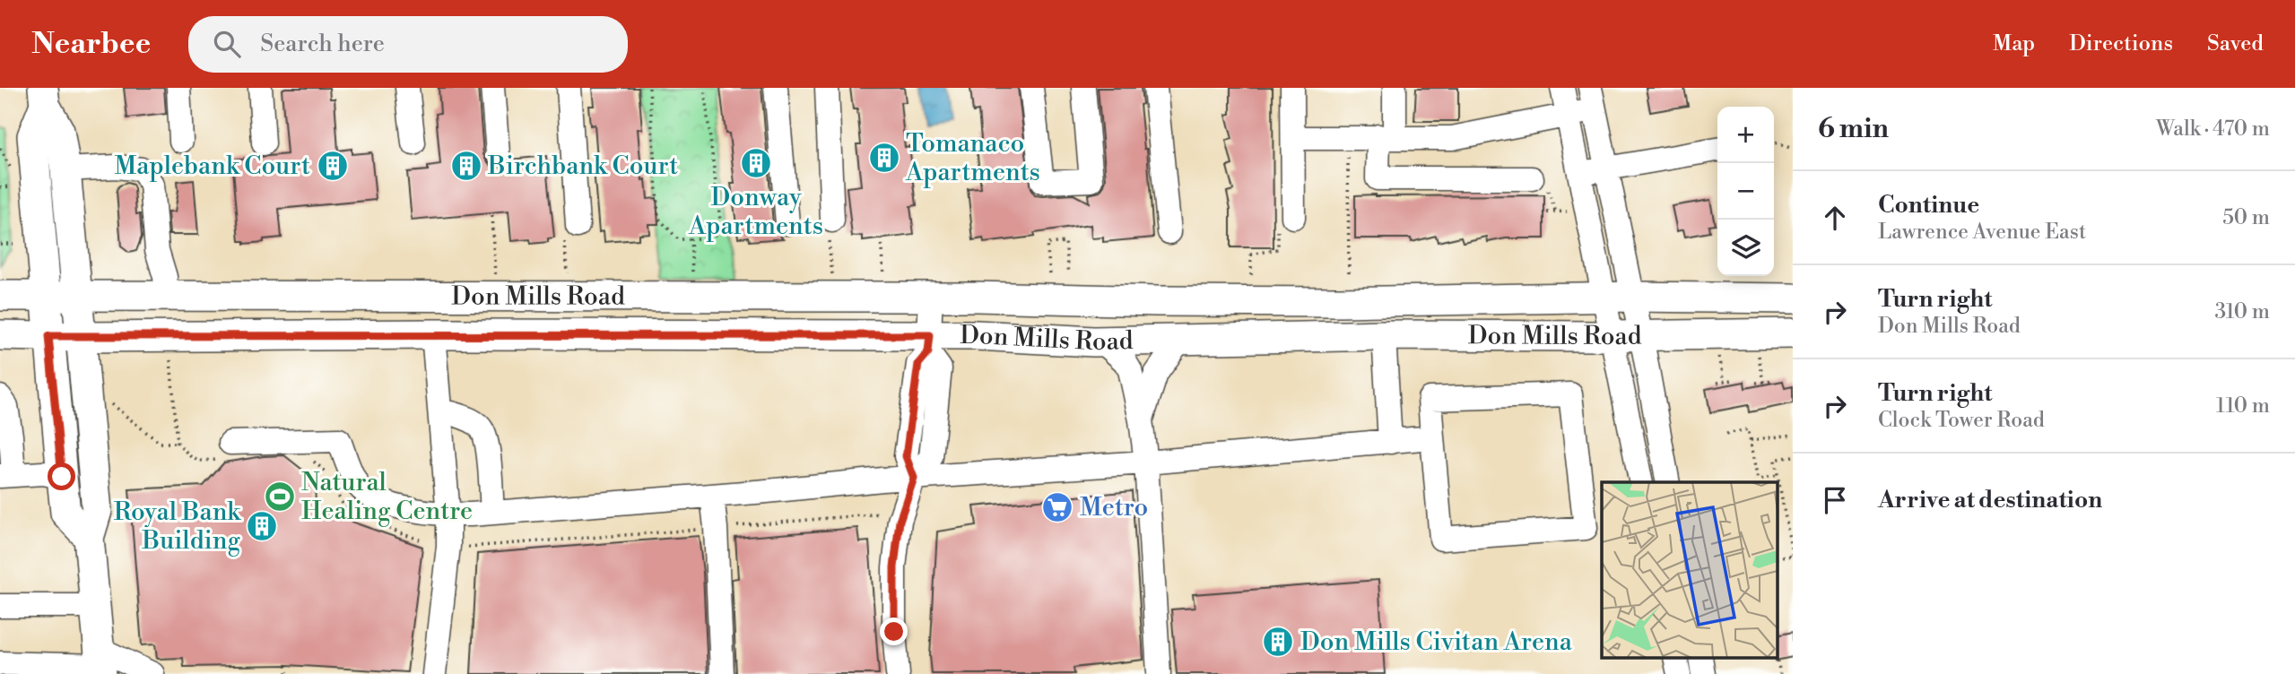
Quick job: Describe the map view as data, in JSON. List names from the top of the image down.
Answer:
{
  "streets": {
    "main road": ["Don Mills Road"]
  },
  "places": {
    "building": [
      "Tomanaco Apartments",
      "Donway Apartments",
      "Maplebank Court",
      "Birchbank Court",
      "Royal Bank Building",
      "Don Mills Civitan Arena"
    ],
    "sports": ["Natural Healing Centre"],
    "supermarket": ["Metro"]
  },
  "page": {
    "header": "Nearbee",
    "search": "Search here",
    "nav": ["Map", "Directions", "Saved"],
    "heading": ["6 min", "Walk · 470 m"],
    "map_buttons": ["+", "−"],
    "list": [
      ["Continue", "Lawrence Avenue East", "50 m"],
      ["Turn right", "Don Mills Road", "310 m"],
      ["Turn right", "Clock Tower Road", "110 m"],
      "Arrive at destination"
    ]
  }
}
